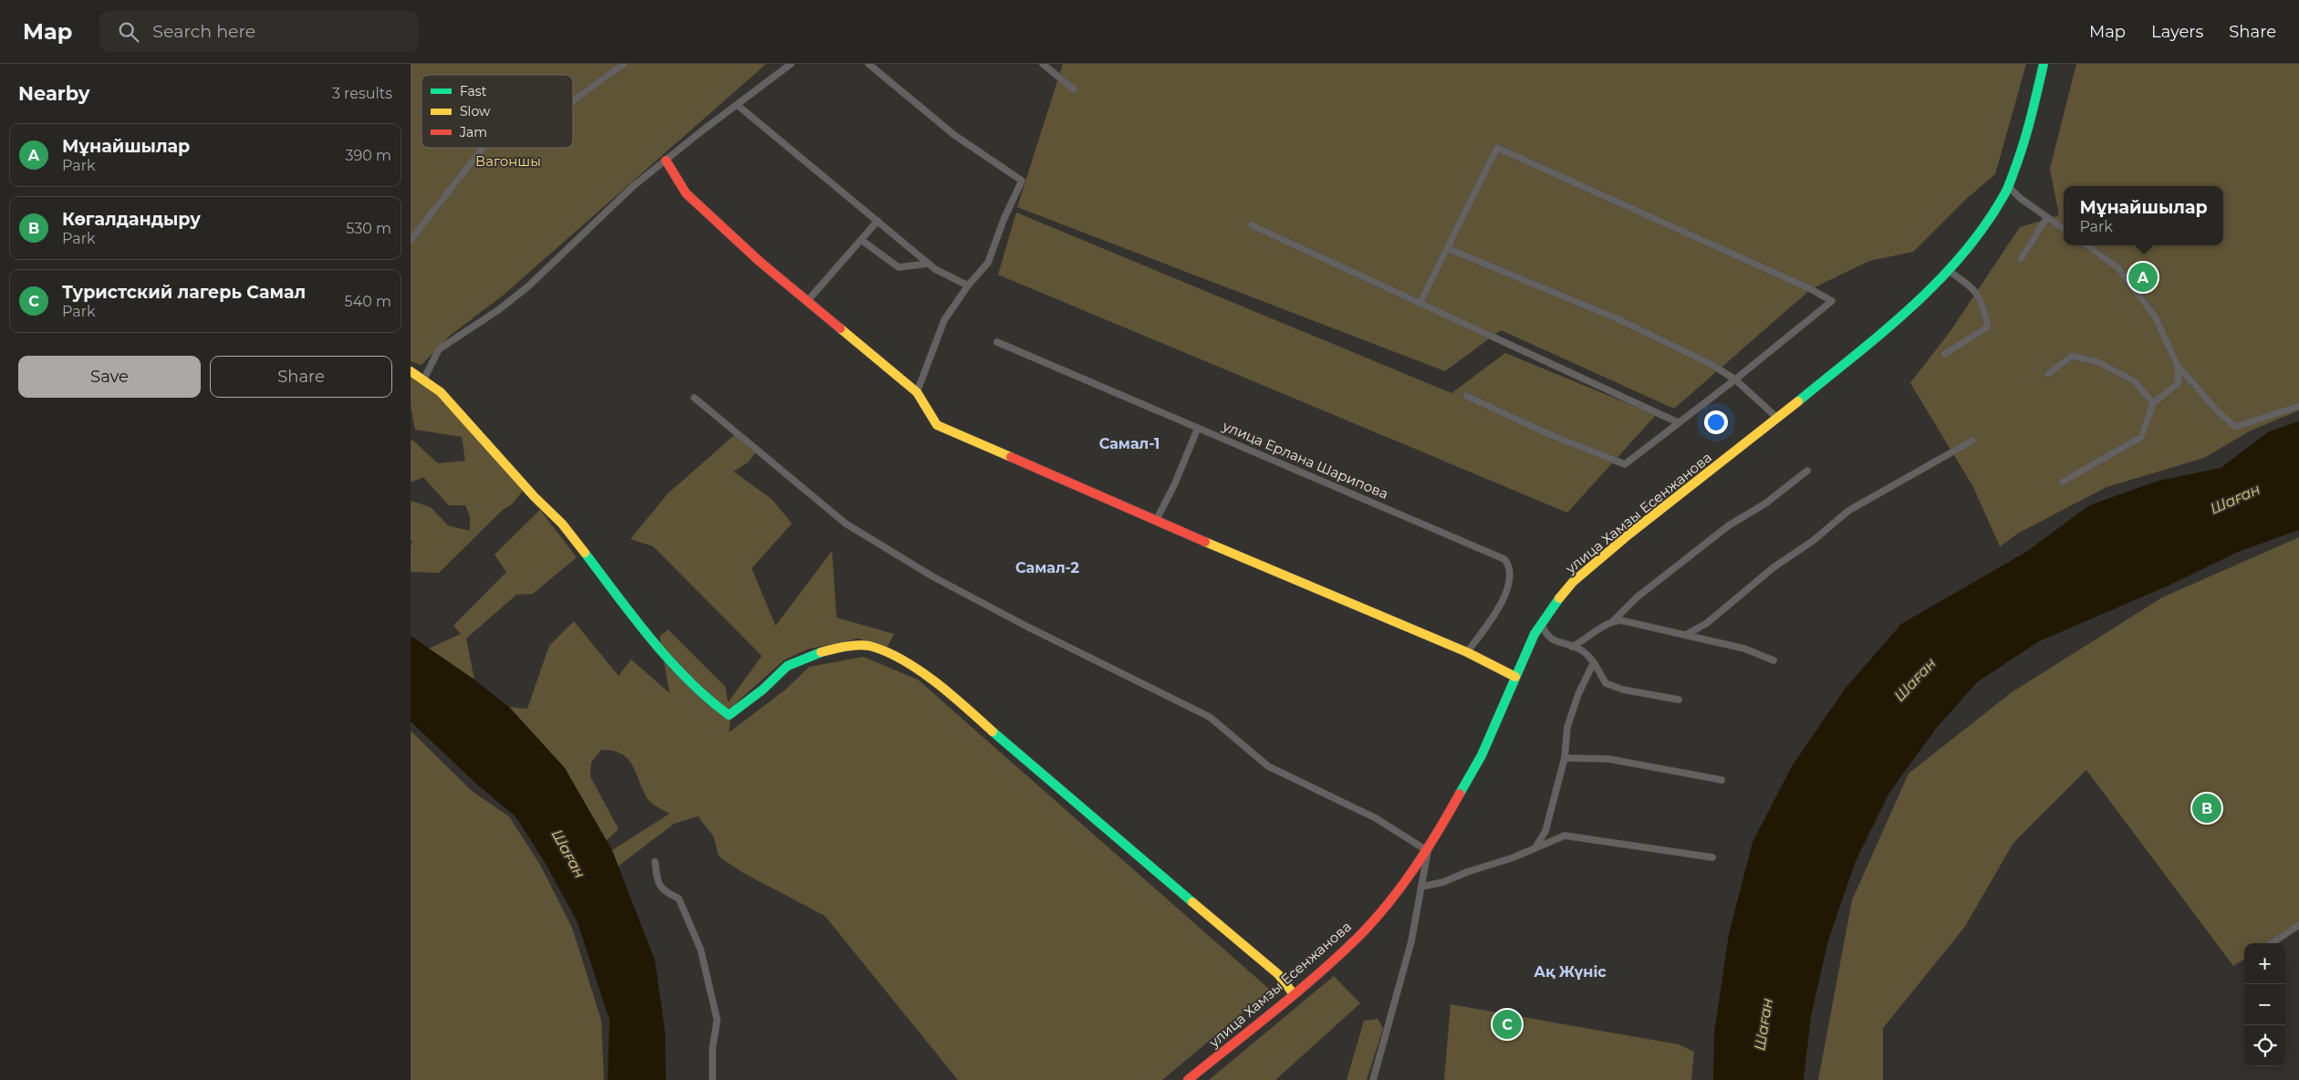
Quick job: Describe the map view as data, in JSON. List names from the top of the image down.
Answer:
{
  "streets": {
    "street": ["улица Ерлана Шарипова", "улица Хамзы Есенжанова"]
  },
  "districts": ["Самал-1", "Самал-2", "Ақ Жүніс"],
  "water": ["Шаған"],
  "parks": ["Вагоншы"],
  "legend": ["Fast", "Slow", "Jam"],
  "page": {
    "header": "Map",
    "search": "Search here",
    "nav": ["Map", "Layers", "Share"],
    "heading": ["Nearby", "3 results"],
    "list": [
      {
        "mark": "A",
        "name": "Мұнайшылар",
        "note": "Park",
        "value": "390 m"
      },
      {
        "mark": "B",
        "name": "Көгалдандыру",
        "note": "Park",
        "value": "530 m"
      },
      {
        "mark": "C",
        "name": "Туристский лагерь Самал",
        "note": "Park",
        "value": "540 m"
      }
    ],
    "popup": ["Мұнайшылар", "Park"],
    "pins": ["A", "B", "C"],
    "buttons": ["Save", "Share"],
    "map_buttons": ["+", "−"]
  }
}
